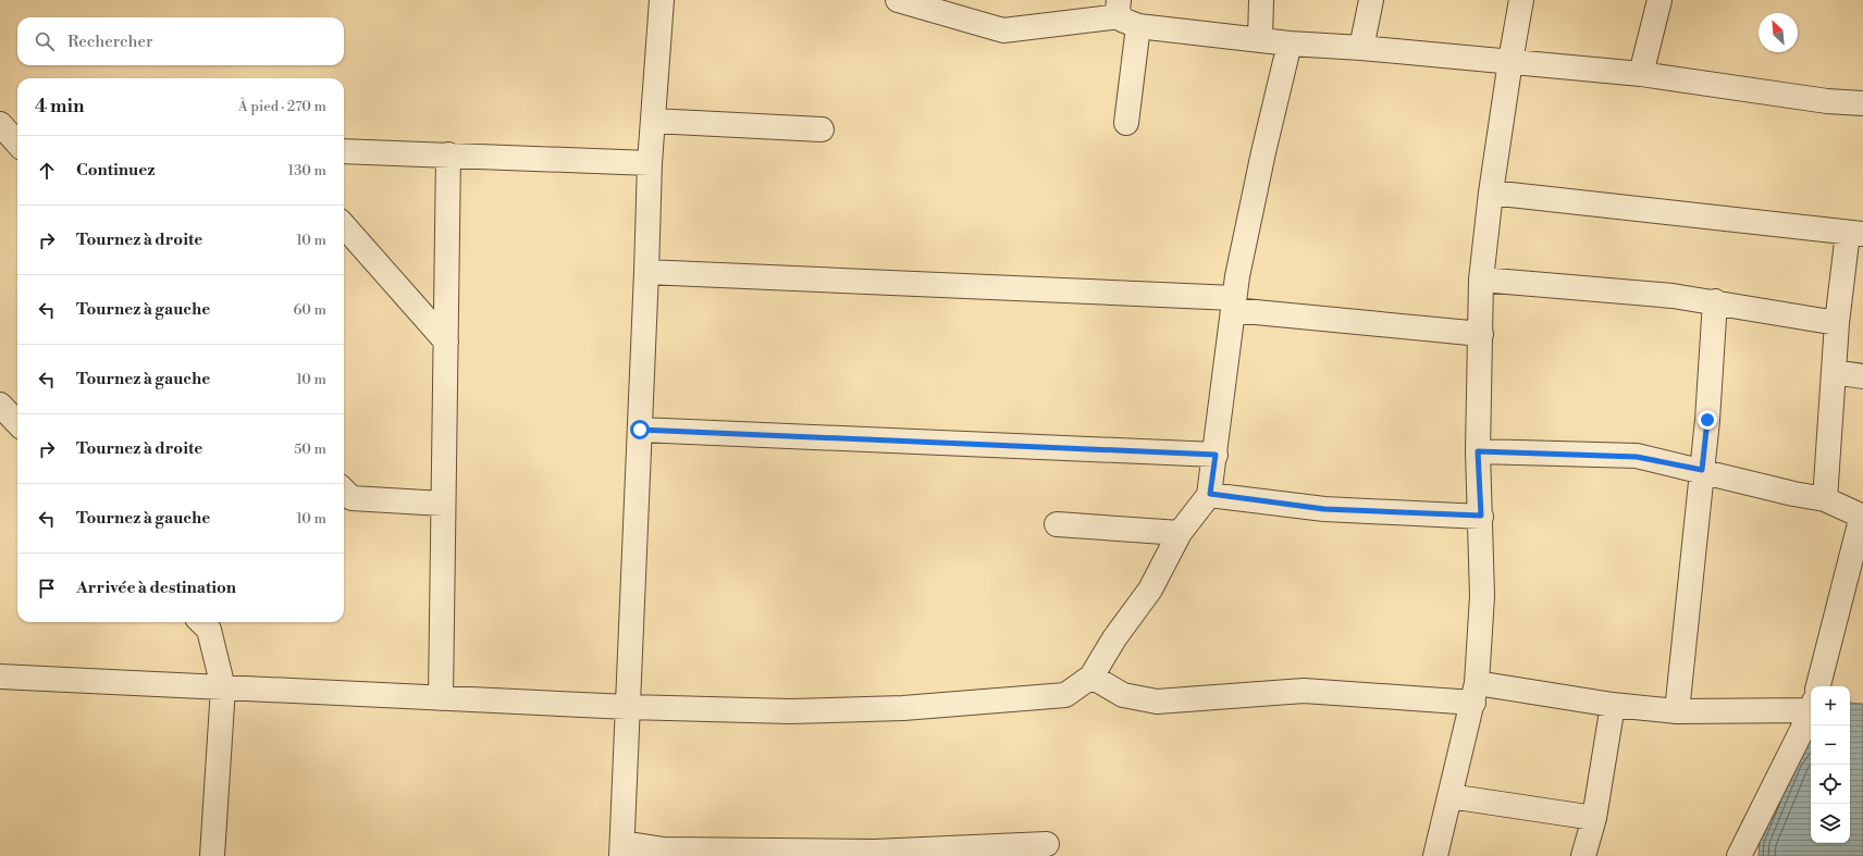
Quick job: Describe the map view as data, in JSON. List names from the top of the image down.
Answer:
{
  "north": "top left",
  "page": {
    "search": "Rechercher",
    "heading": ["4 min", "À pied · 270 m"],
    "list": [
      ["Continuez", "130 m"],
      ["Tournez à droite", "10 m"],
      ["Tournez à gauche", "60 m"],
      ["Tournez à gauche", "10 m"],
      ["Tournez à droite", "50 m"],
      ["Tournez à gauche", "10 m"],
      "Arrivée à destination"
    ],
    "map_buttons": ["+", "−"]
  }
}
